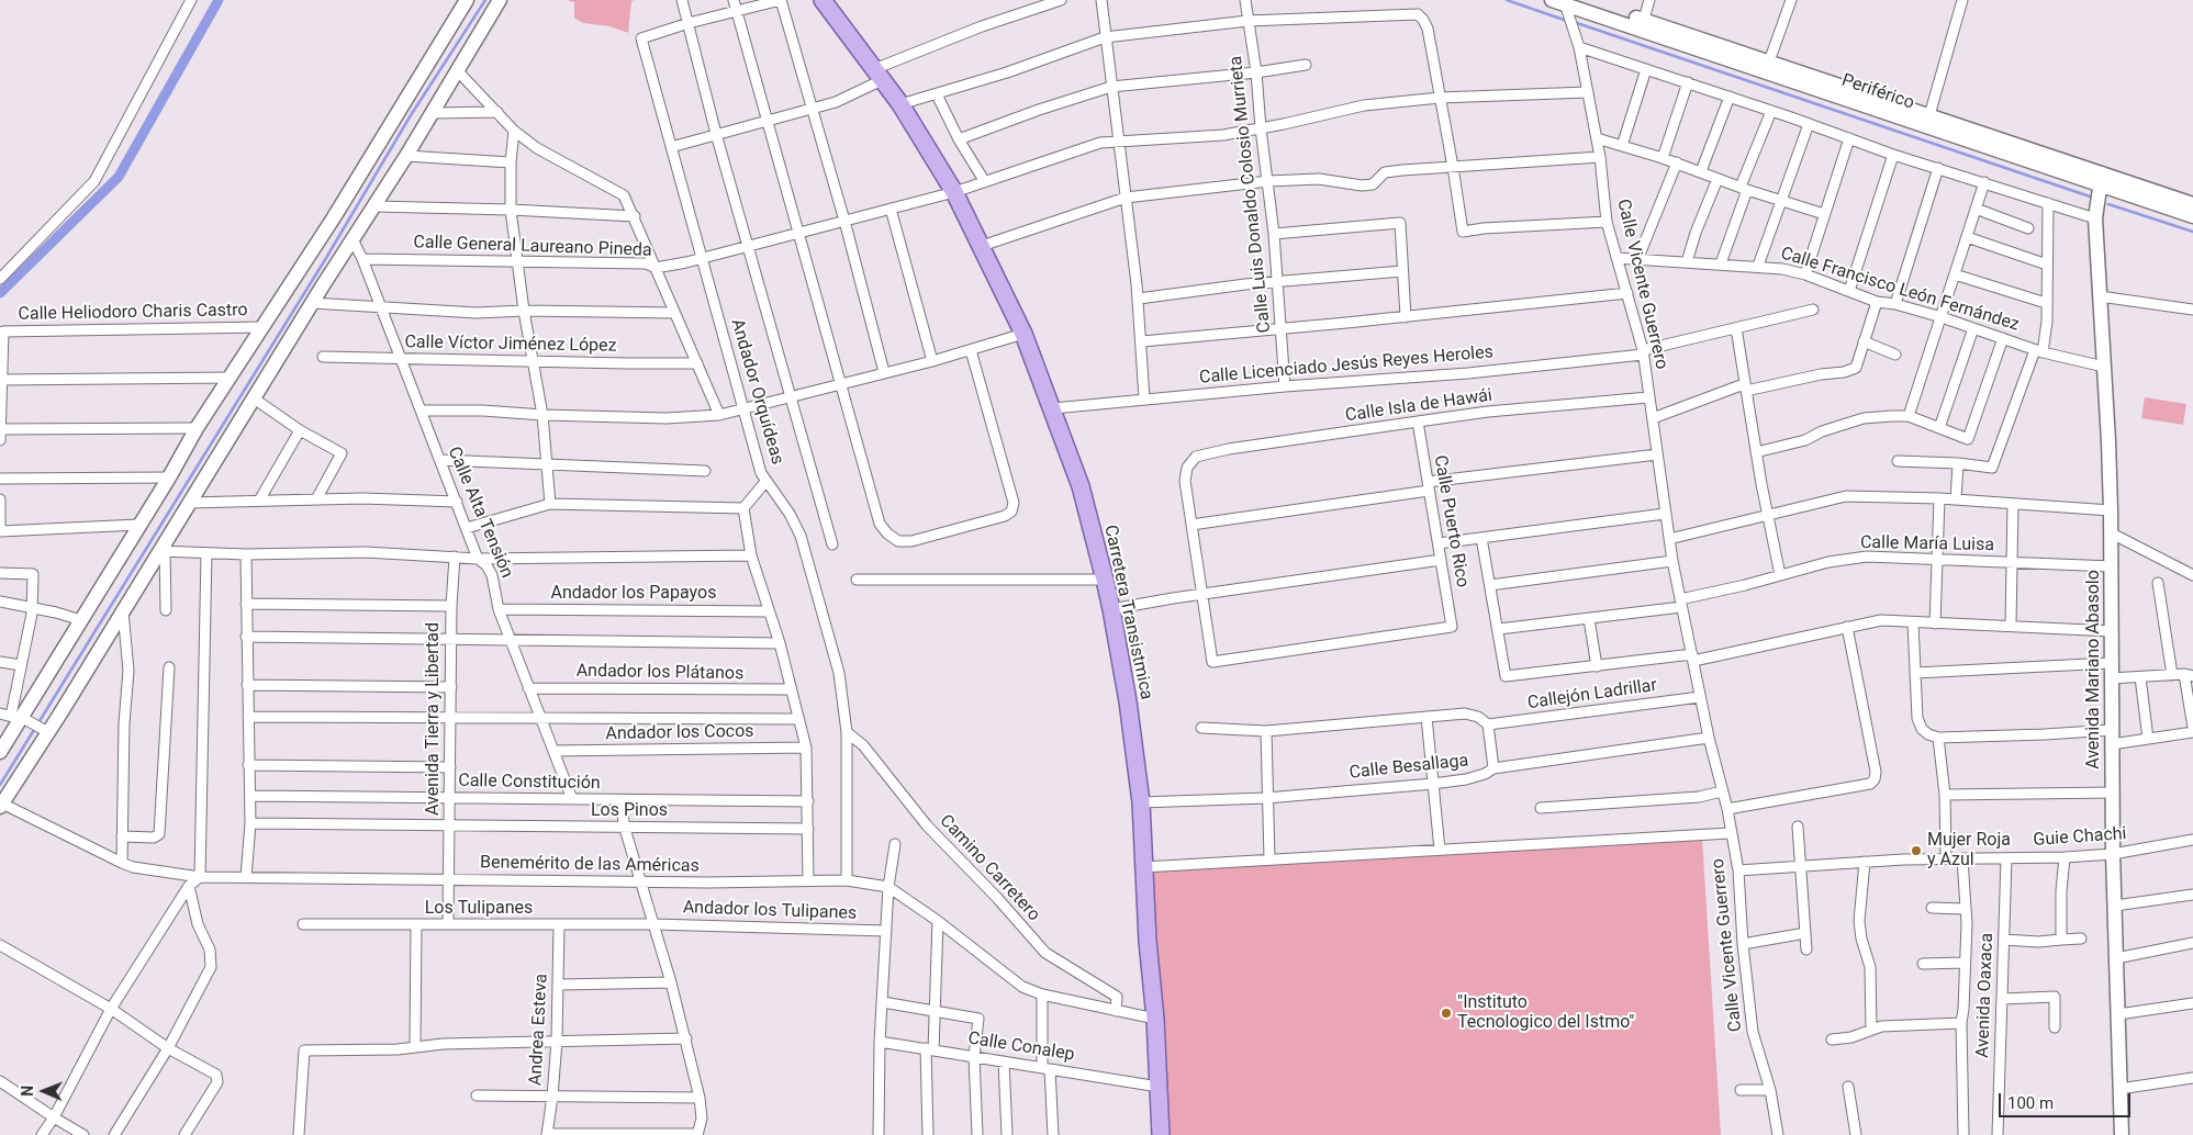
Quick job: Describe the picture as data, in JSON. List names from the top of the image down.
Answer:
{
  "streets": {
    "main road": ["Carretera Transistmica"],
    "street": [
      "Periférico",
      "Calle Luis Donaldo Colosio Murrieta",
      "Calle General Laureano Pineda",
      "Calle Vicente Guerrero",
      "Calle Francisco León Fernández",
      "Calle Heliodoro Charis Castro",
      "Calle Víctor Jiménez López",
      "Calle Licenciado Jesús Reyes Heroles",
      "Andador Orquídeas",
      "Calle Isla de Hawái",
      "Calle Alta Tensión",
      "Calle Puerto Rico",
      "Calle María Luisa",
      "Andador los Papayos",
      "Avenida Mariano Abasolo",
      "Andador los Plátanos",
      "Callejón Ladrillar",
      "Avenida Tierra y Libertad",
      "Andador los Cocos",
      "Calle Besallaga",
      "Calle Constitución",
      "Los Pinos",
      "Guie Chachi",
      "Benemérito de las Américas",
      "Camino Carretero",
      "Los Tulipanes",
      "Andador los Tulipanes",
      "Avenida Oaxaca",
      "Andrea Esteva",
      "Calle Conalep"
    ]
  },
  "crossings": [
    ["Periférico", "Calle Vicente Guerrero"],
    ["Periférico", "Avenida Mariano Abasolo"],
    ["Calle Luis Donaldo Colosio Murrieta", "Calle General Laureano Pineda"],
    ["Calle Luis Donaldo Colosio Murrieta", "Calle Licenciado Jesús Reyes Heroles"],
    ["Calle General Laureano Pineda", "Calle Vicente Guerrero"],
    ["Calle General Laureano Pineda", "Andador Orquídeas"],
    ["Calle General Laureano Pineda", "Calle Alta Tensión"],
    ["Calle General Laureano Pineda", "Carretera Transistmica"],
    ["Calle Vicente Guerrero", "Calle Francisco León Fernández"],
    ["Calle Vicente Guerrero", "Calle Licenciado Jesús Reyes Heroles"],
    ["Calle Vicente Guerrero", "Calle Isla de Hawái"],
    ["Calle Vicente Guerrero", "Calle María Luisa"],
    ["Calle Vicente Guerrero", "Callejón Ladrillar"],
    ["Calle Vicente Guerrero", "Calle Besallaga"],
    ["Calle Vicente Guerrero", "Guie Chachi"],
    ["Calle Francisco León Fernández", "Avenida Mariano Abasolo"],
    ["Calle Víctor Jiménez López", "Calle Alta Tensión"],
    ["Calle Licenciado Jesús Reyes Heroles", "Carretera Transistmica"],
    ["Andador Orquídeas", "Benemérito de las Américas"],
    ["Andador Orquídeas", "Camino Carretero"],
    ["Calle Isla de Hawái", "Calle Puerto Rico"],
    ["Calle Alta Tensión", "Andador los Papayos"],
    ["Calle Alta Tensión", "Andador los Plátanos"],
    ["Calle Alta Tensión", "Andador los Cocos"],
    ["Calle Alta Tensión", "Calle Constitución"],
    ["Calle María Luisa", "Avenida Mariano Abasolo"],
    ["Carretera Transistmica", "Calle Besallaga"],
    ["Carretera Transistmica", "Benemérito de las Américas"],
    ["Carretera Transistmica", "Calle Conalep"],
    ["Avenida Mariano Abasolo", "Guie Chachi"],
    ["Avenida Tierra y Libertad", "Calle Constitución"],
    ["Avenida Tierra y Libertad", "Los Pinos"],
    ["Avenida Tierra y Libertad", "Benemérito de las Américas"],
    ["Avenida Tierra y Libertad", "Los Tulipanes"],
    ["Guie Chachi", "Avenida Oaxaca"],
    ["Benemérito de las Américas", "Camino Carretero"],
    ["Los Tulipanes", "Andador los Tulipanes"],
    ["Los Tulipanes", "Andrea Esteva"]
  ],
  "places": ["Mujer Roja y Azul", "\"Instituto Tecnologico del Istmo\""],
  "scale_bar": "100 m",
  "north": "left"
}
